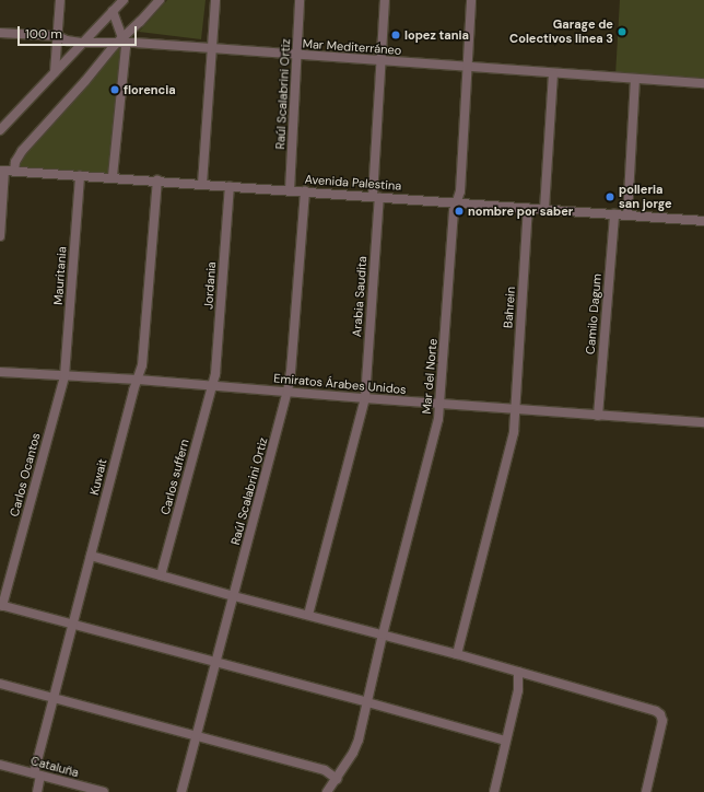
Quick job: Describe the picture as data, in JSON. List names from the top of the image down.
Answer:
{
  "streets": {
    "street": [
      "Mar Mediterráneo",
      "Raúl Scalabrini Ortiz",
      "Avenida Palestina",
      "Mauritania",
      "Jordania",
      "Arabia Saudita",
      "Bahrein",
      "Camilo Dagum",
      "Mar del Norte",
      "Emiratos Árabes Unidos",
      "Carlos Ocantos",
      "Kuwait",
      "Carlos suffern",
      "Cataluña"
    ]
  },
  "crossings": [
    ["Mar Mediterráneo", "Raúl Scalabrini Ortiz"],
    ["Mar Mediterráneo", "Arabia Saudita"],
    ["Mar Mediterráneo", "Mar del Norte"],
    ["Raúl Scalabrini Ortiz", "Avenida Palestina"],
    ["Raúl Scalabrini Ortiz", "Emiratos Árabes Unidos"],
    ["Avenida Palestina", "Mauritania"],
    ["Avenida Palestina", "Jordania"],
    ["Avenida Palestina", "Arabia Saudita"],
    ["Avenida Palestina", "Bahrein"],
    ["Avenida Palestina", "Camilo Dagum"],
    ["Avenida Palestina", "Mar del Norte"],
    ["Avenida Palestina", "Kuwait"],
    ["Mauritania", "Emiratos Árabes Unidos"],
    ["Mauritania", "Carlos Ocantos"],
    ["Jordania", "Emiratos Árabes Unidos"],
    ["Jordania", "Carlos suffern"],
    ["Arabia Saudita", "Emiratos Árabes Unidos"],
    ["Bahrein", "Emiratos Árabes Unidos"],
    ["Camilo Dagum", "Emiratos Árabes Unidos"],
    ["Mar del Norte", "Emiratos Árabes Unidos"],
    ["Emiratos Árabes Unidos", "Carlos Ocantos"],
    ["Emiratos Árabes Unidos", "Kuwait"],
    ["Emiratos Árabes Unidos", "Carlos suffern"],
    ["Kuwait", "Cataluña"]
  ],
  "places": [
    "Garage de Colectivos linea 3",
    "lopez tania",
    "florencia",
    "polleria san jorge",
    "nombre por saber"
  ],
  "scale_bar": "100 m"
}
